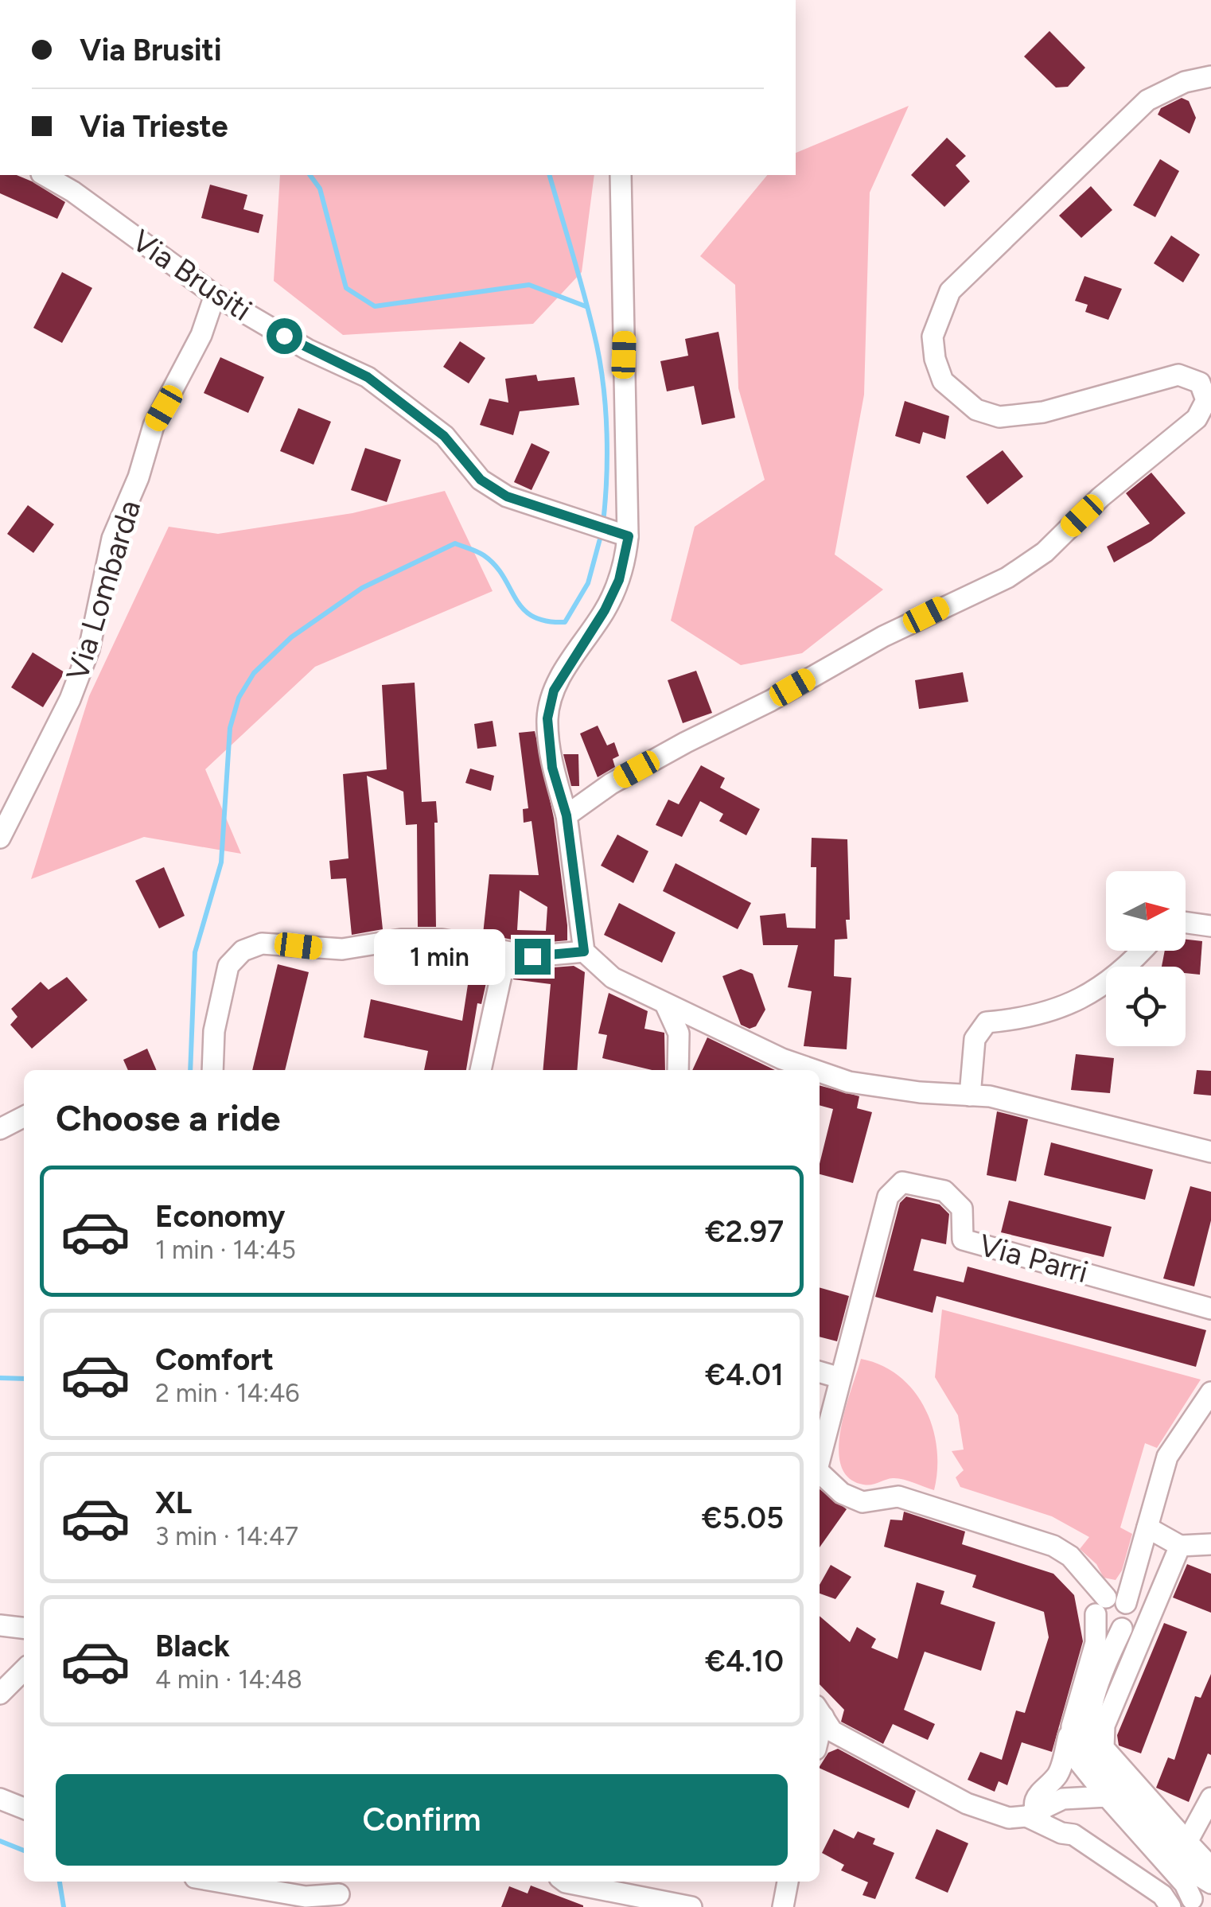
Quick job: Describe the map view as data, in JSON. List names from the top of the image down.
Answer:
{
  "streets": {
    "street": ["Via Brusiti", "Via Lombarda", "Via Parri"]
  },
  "crossings": [
    ["Via Brusiti", "Via Lombarda"]
  ],
  "north": "right",
  "page": {
    "banner": ["Via Brusiti", "Via Trieste"],
    "bubble": "1 min",
    "heading": "Choose a ride",
    "list": [
      {
        "name": "Economy",
        "note": "1 min · 14:45",
        "value": "€2.97"
      },
      {
        "name": "Comfort",
        "note": "2 min · 14:46",
        "value": "€4.01"
      },
      {
        "name": "XL",
        "note": "3 min · 14:47",
        "value": "€5.05"
      },
      {
        "name": "Black",
        "note": "4 min · 14:48",
        "value": "€4.10"
      }
    ],
    "buttons": "Confirm"
  }
}
